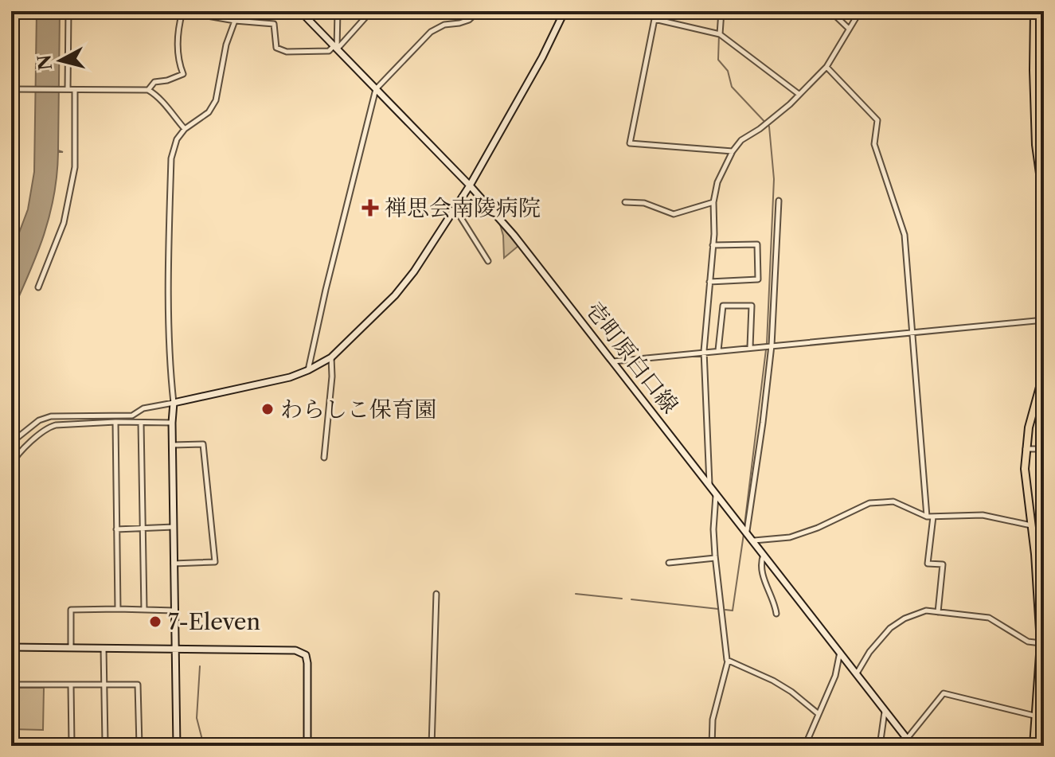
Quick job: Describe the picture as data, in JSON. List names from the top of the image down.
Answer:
{
  "streets": {
    "street": ["壱町原白口線"]
  },
  "places": {
    "health": ["禅思会南陵病院"],
    "other": ["わらしこ保育園", "7-Eleven"]
  },
  "north": "left"
}
